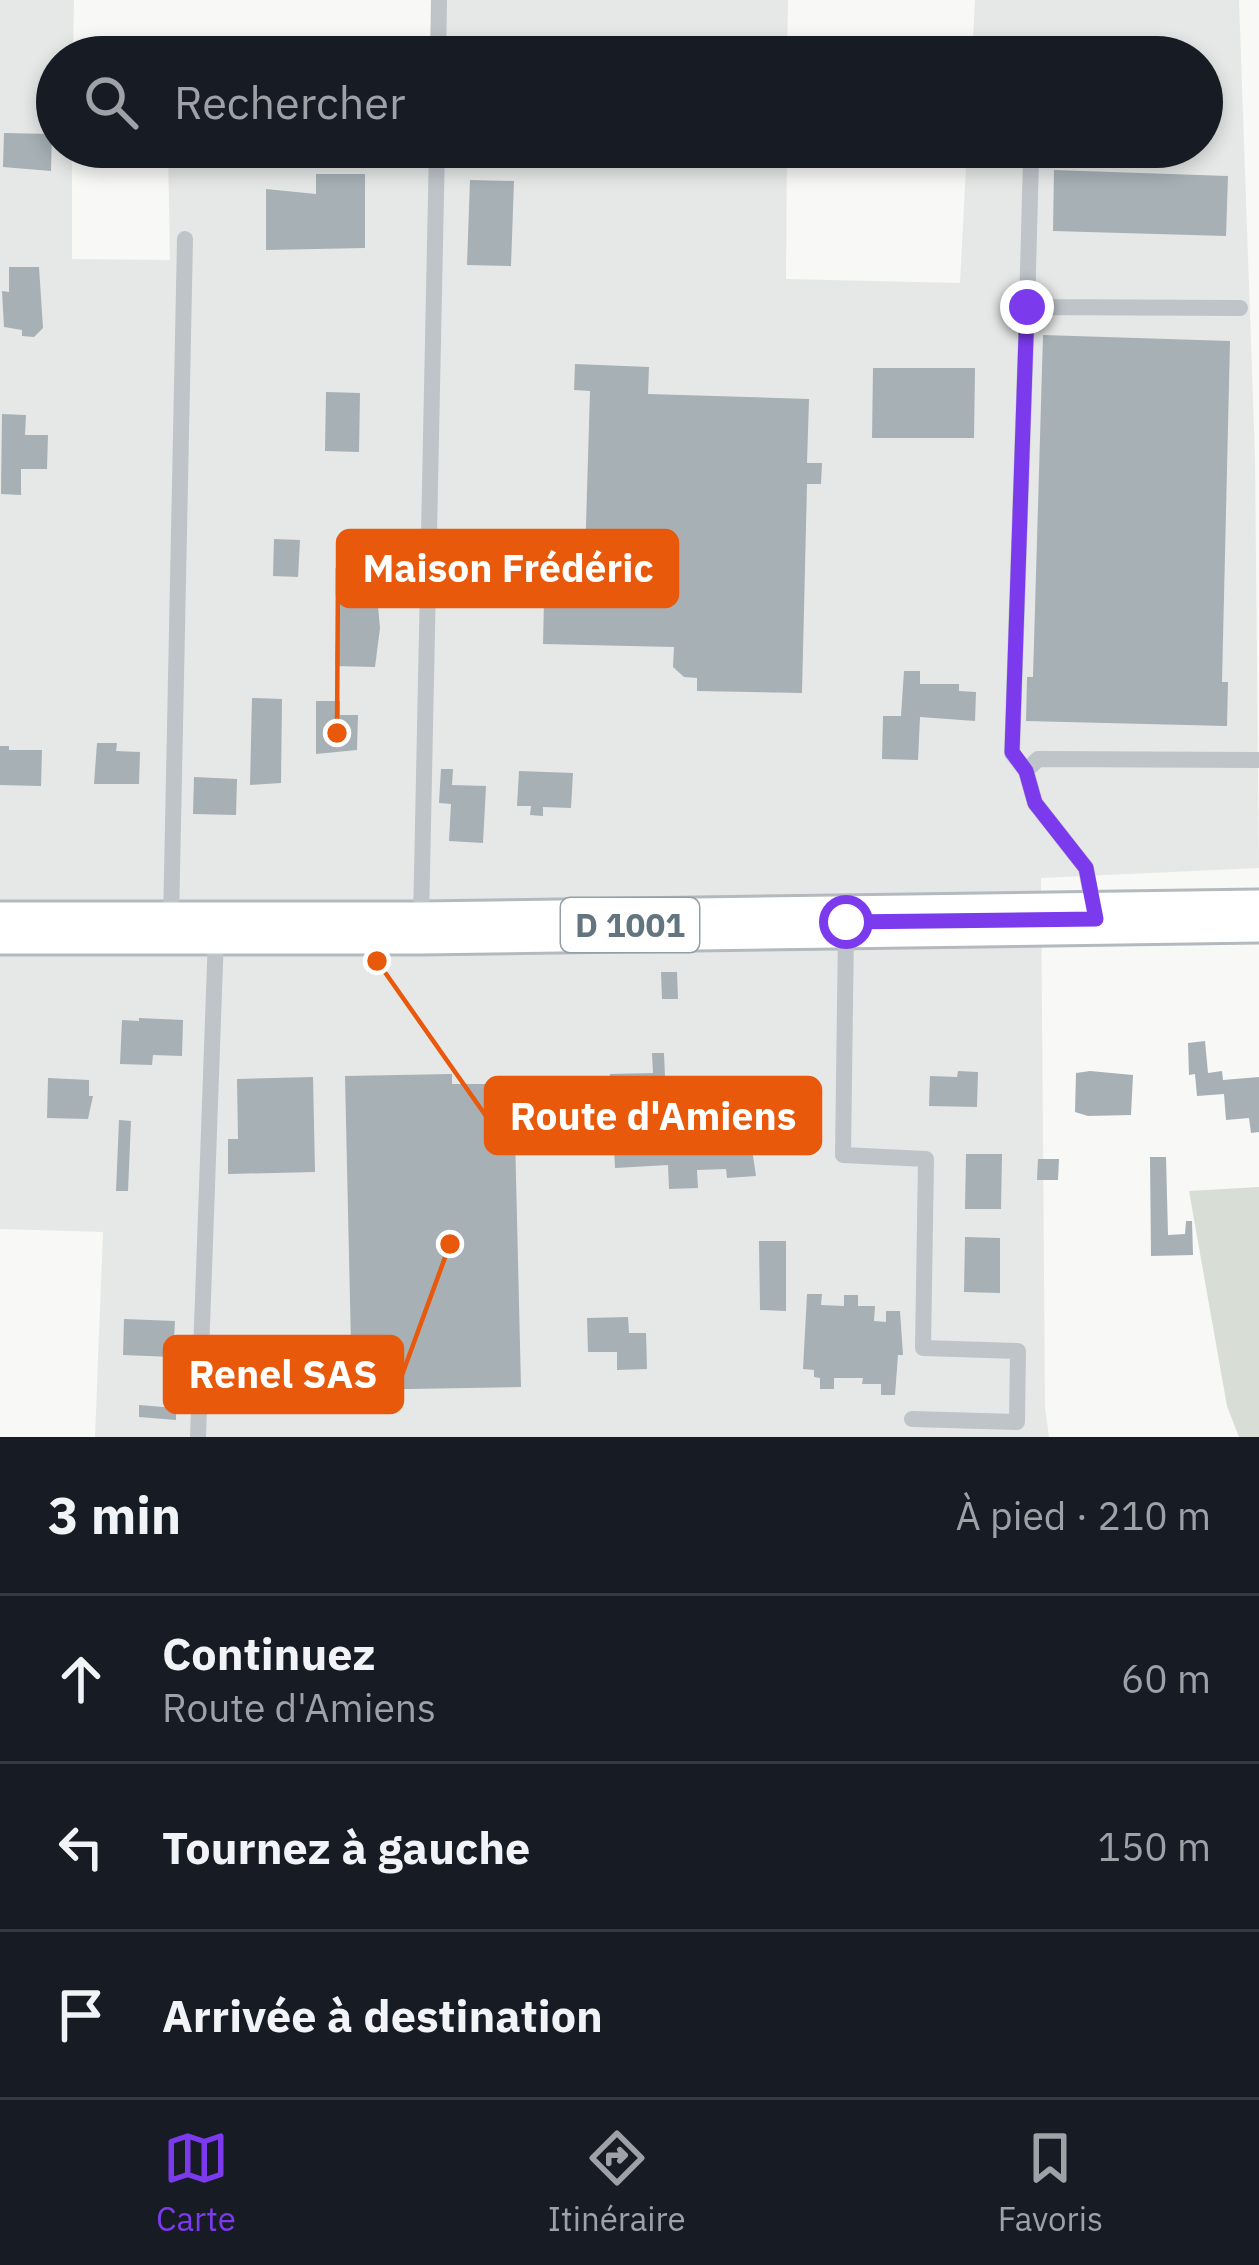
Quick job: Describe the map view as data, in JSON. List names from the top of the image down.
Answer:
{
  "streets": {
    "main road": ["D 1001"]
  },
  "places": ["Maison Frédéric", "Route d'Amiens", "Renel SAS"],
  "page": {
    "search": "Rechercher",
    "heading": ["3 min", "À pied · 210 m"],
    "list": [
      ["Continuez", "Route d'Amiens", "60 m"],
      ["Tournez à gauche", "150 m"],
      "Arrivée à destination"
    ],
    "nav": ["Carte", "Itinéraire", "Favoris"]
  }
}
